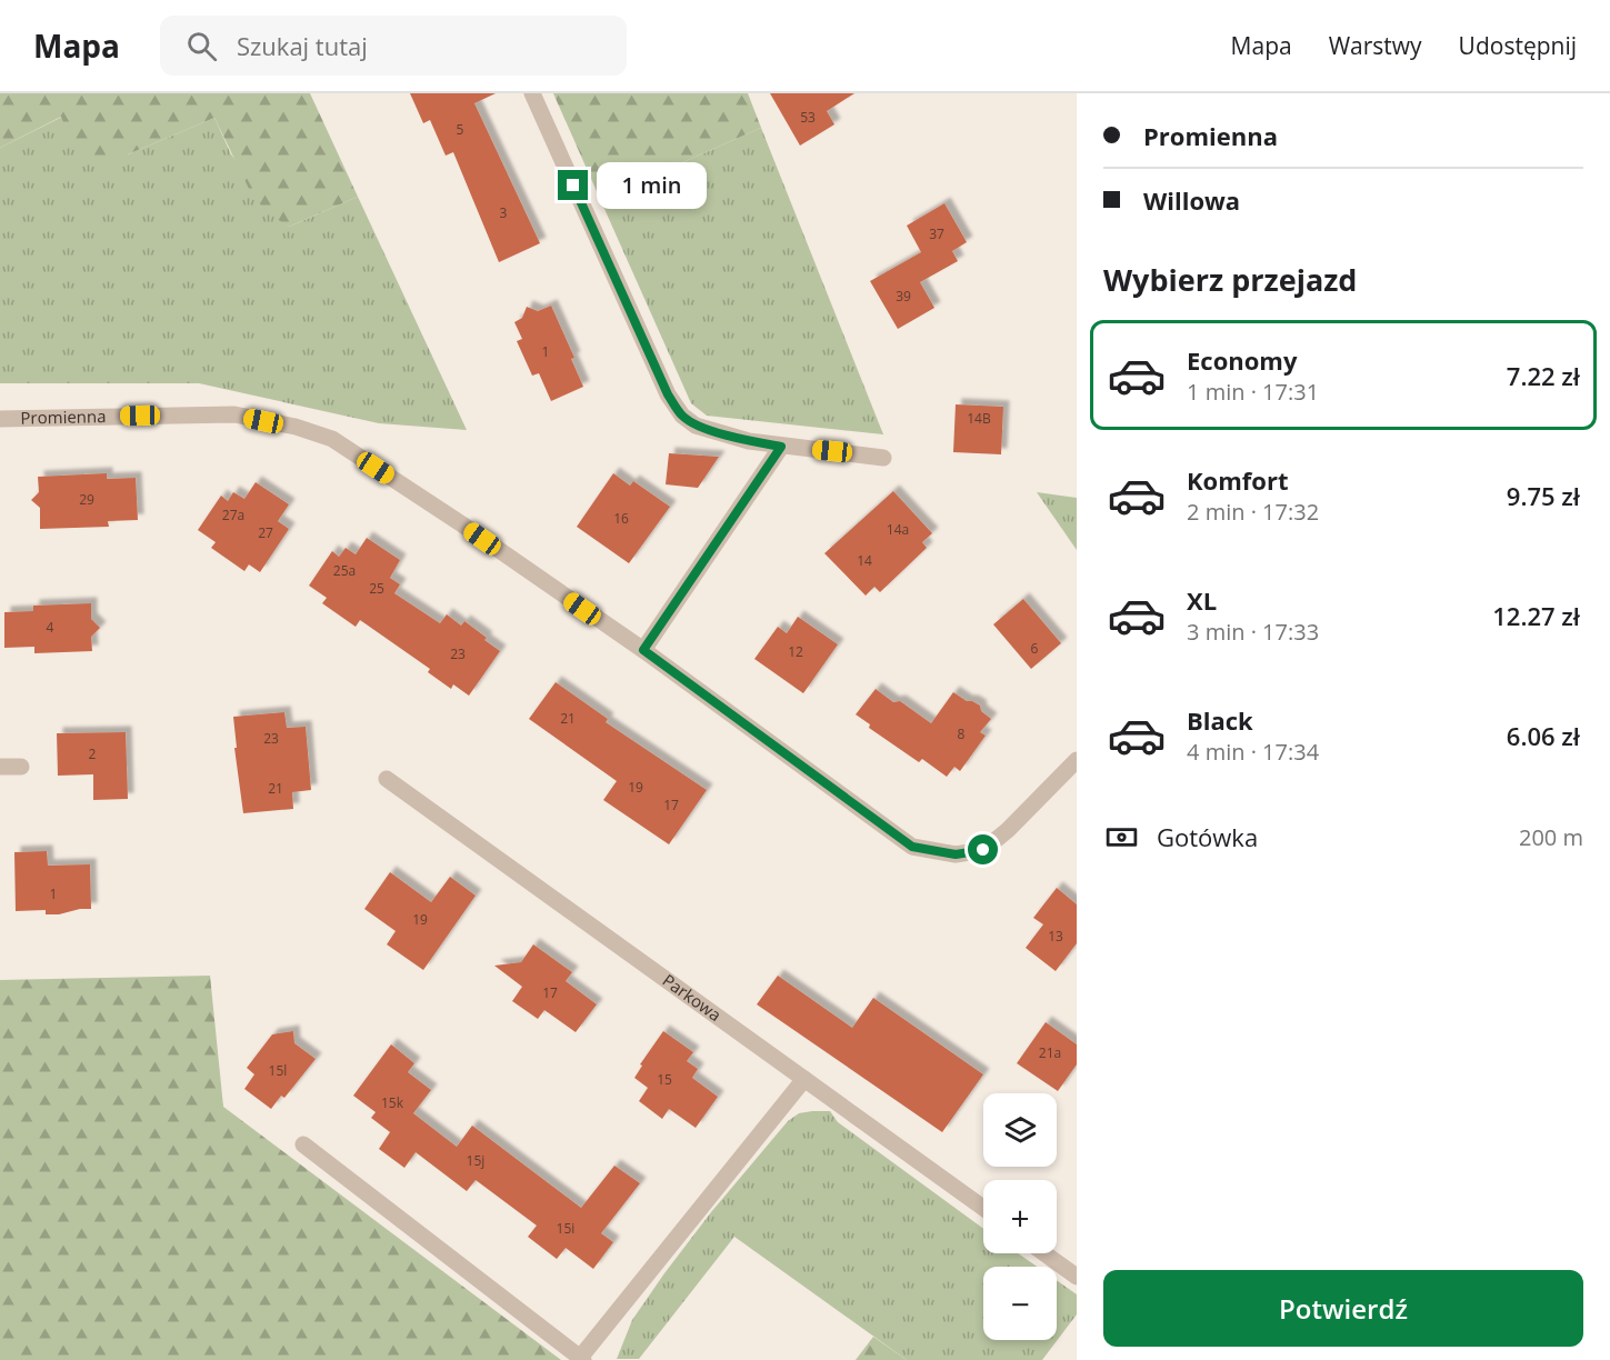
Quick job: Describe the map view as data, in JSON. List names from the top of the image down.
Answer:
{
  "streets": {
    "street": ["Promienna", "Parkowa"]
  },
  "house_numbers": [
    "53",
    "5",
    "3",
    "37",
    "39",
    "1",
    "14B",
    "29",
    "27a",
    "16",
    "14a",
    "27",
    "14",
    "25a",
    "25",
    "4",
    "6",
    "12",
    "23",
    "21",
    "8",
    "23",
    "2",
    "19",
    "21",
    "17",
    "1",
    "19",
    "13",
    "17",
    "21a",
    "15l",
    "15",
    "15k",
    "15j",
    "15i"
  ],
  "page": {
    "header": "Mapa",
    "search": "Szukaj tutaj",
    "nav": ["Mapa", "Warstwy", "Udostępnij"],
    "banner": ["Promienna", "Willowa"],
    "bubble": "1 min",
    "heading": "Wybierz przejazd",
    "list": [
      {
        "name": "Economy",
        "note": "1 min · 17:31",
        "value": "7.22 zł"
      },
      {
        "name": "Komfort",
        "note": "2 min · 17:32",
        "value": "9.75 zł"
      },
      {
        "name": "XL",
        "note": "3 min · 17:33",
        "value": "12.27 zł"
      },
      {
        "name": "Black",
        "note": "4 min · 17:34",
        "value": "6.06 zł"
      }
    ],
    "pay": ["Gotówka", "200 m"],
    "map_buttons": ["+", "−"],
    "buttons": "Potwierdź"
  }
}
